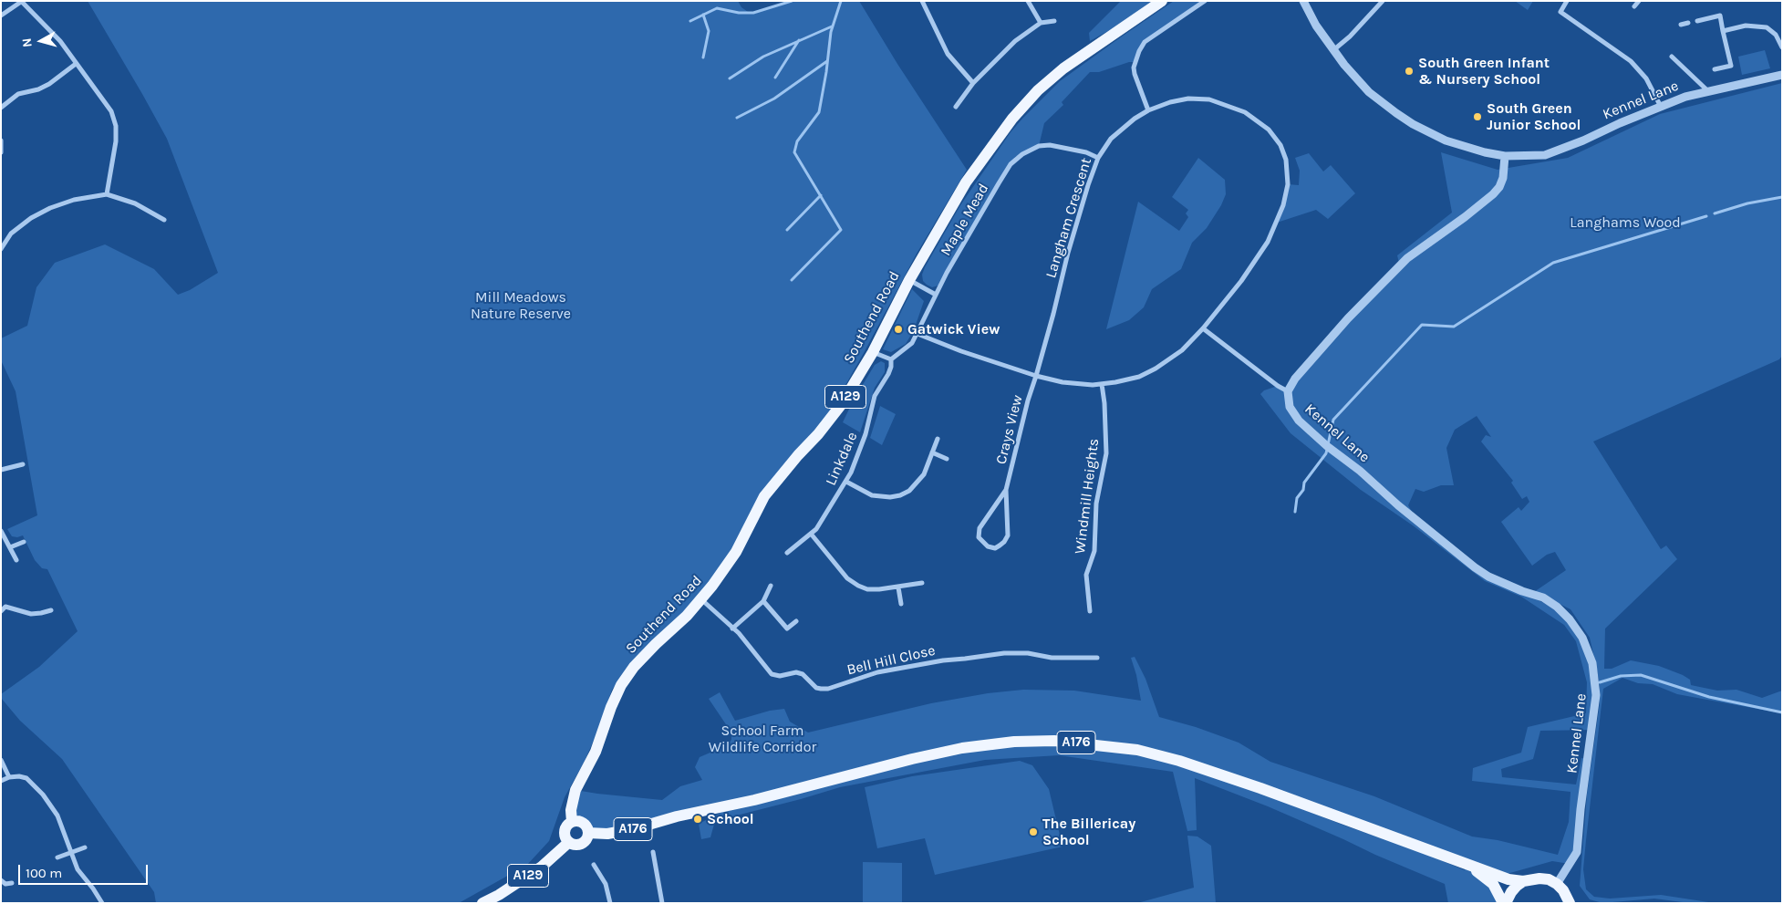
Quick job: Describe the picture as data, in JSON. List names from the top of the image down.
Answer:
{
  "streets": {
    "main road": ["Southend Road", "A129", "A176"],
    "street": [
      "Kennel Lane",
      "Langham Crescent",
      "Maple Mead",
      "Crays View",
      "Linkdale",
      "Windmill Heights",
      "Bell Hill Close"
    ]
  },
  "crossings": [
    ["Langham Crescent", "Maple Mead"],
    ["Langham Crescent", "Crays View"],
    ["Langham Crescent", "Windmill Heights"],
    ["Maple Mead", "Linkdale"],
    ["Southend Road", "A129"],
    ["Southend Road", "Bell Hill Close"],
    ["Southend Road", "A176"],
    ["A129", "A176"]
  ],
  "parks": ["Langhams Wood", "Mill Meadows Nature Reserve", "School Farm Wildlife Corridor"],
  "places": [
    "South Green Infant & Nursery School",
    "South Green Junior School",
    "Gatwick View",
    "School",
    "The Billericay School"
  ],
  "scale_bar": "100 m",
  "north": "left"
}
